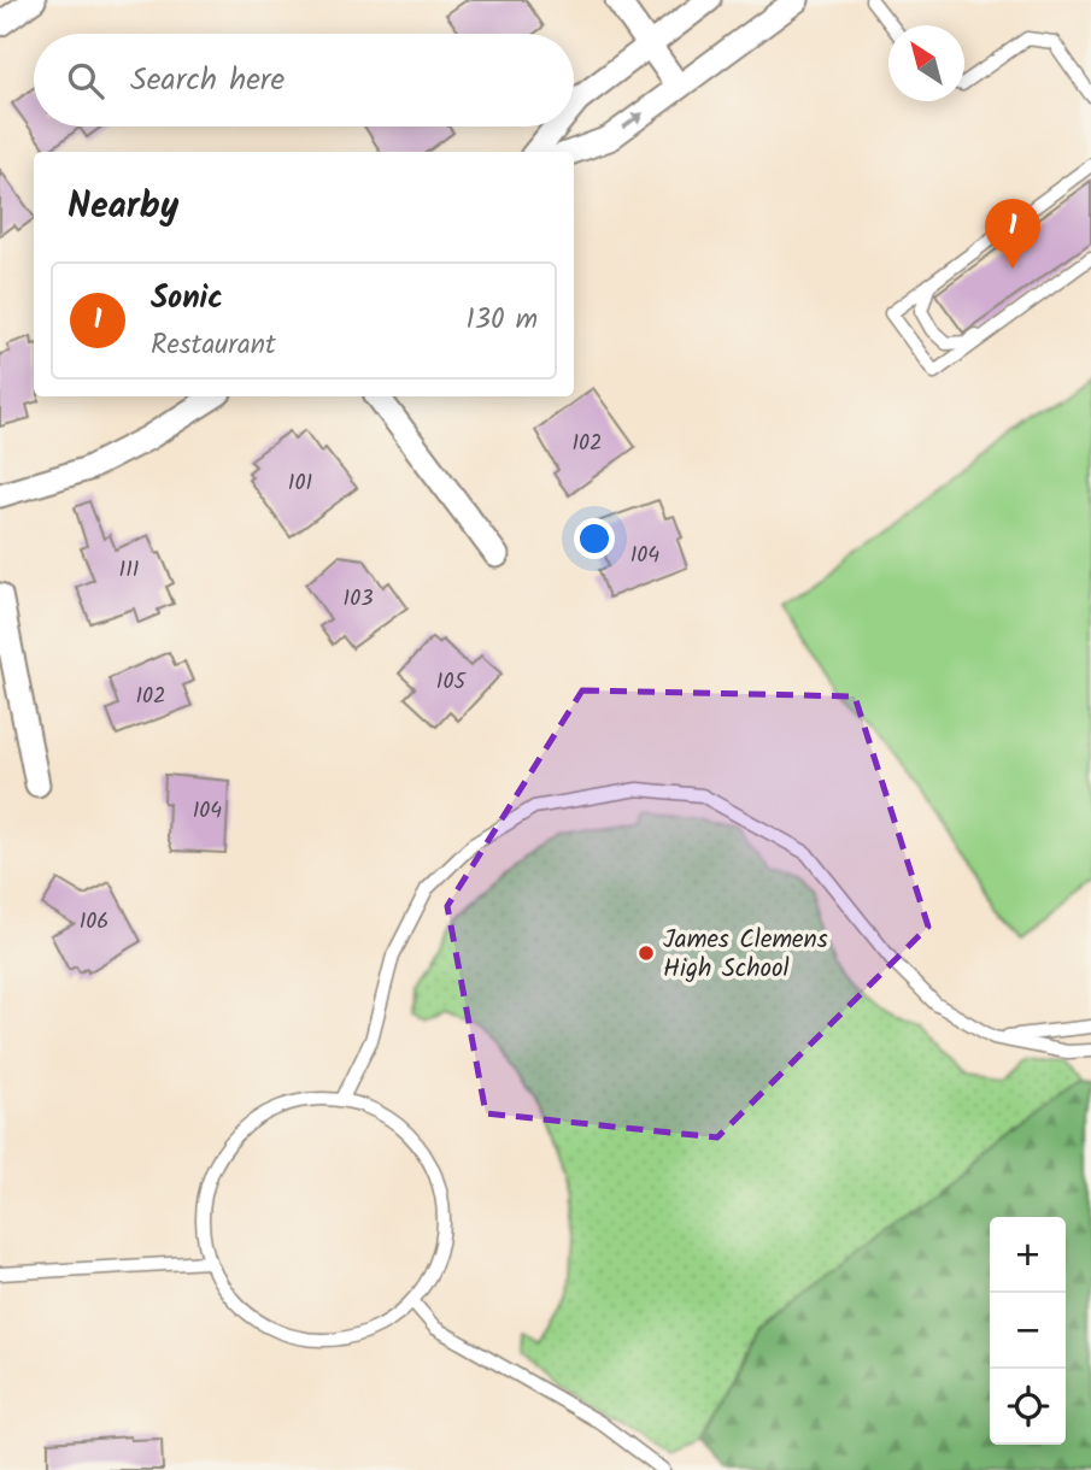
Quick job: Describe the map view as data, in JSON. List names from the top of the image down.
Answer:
{
  "places": ["James Clemens High School"],
  "house_numbers": [
    "102",
    "101",
    "104",
    "111",
    "103",
    "105",
    "102",
    "104",
    "106"
  ],
  "north": "top left",
  "page": {
    "search": "Search here",
    "heading": "Nearby",
    "pins": "1",
    "list": [
      {
        "mark": "1",
        "name": "Sonic",
        "note": "Restaurant",
        "value": "130 m"
      }
    ],
    "map_buttons": ["+", "−"]
  }
}
